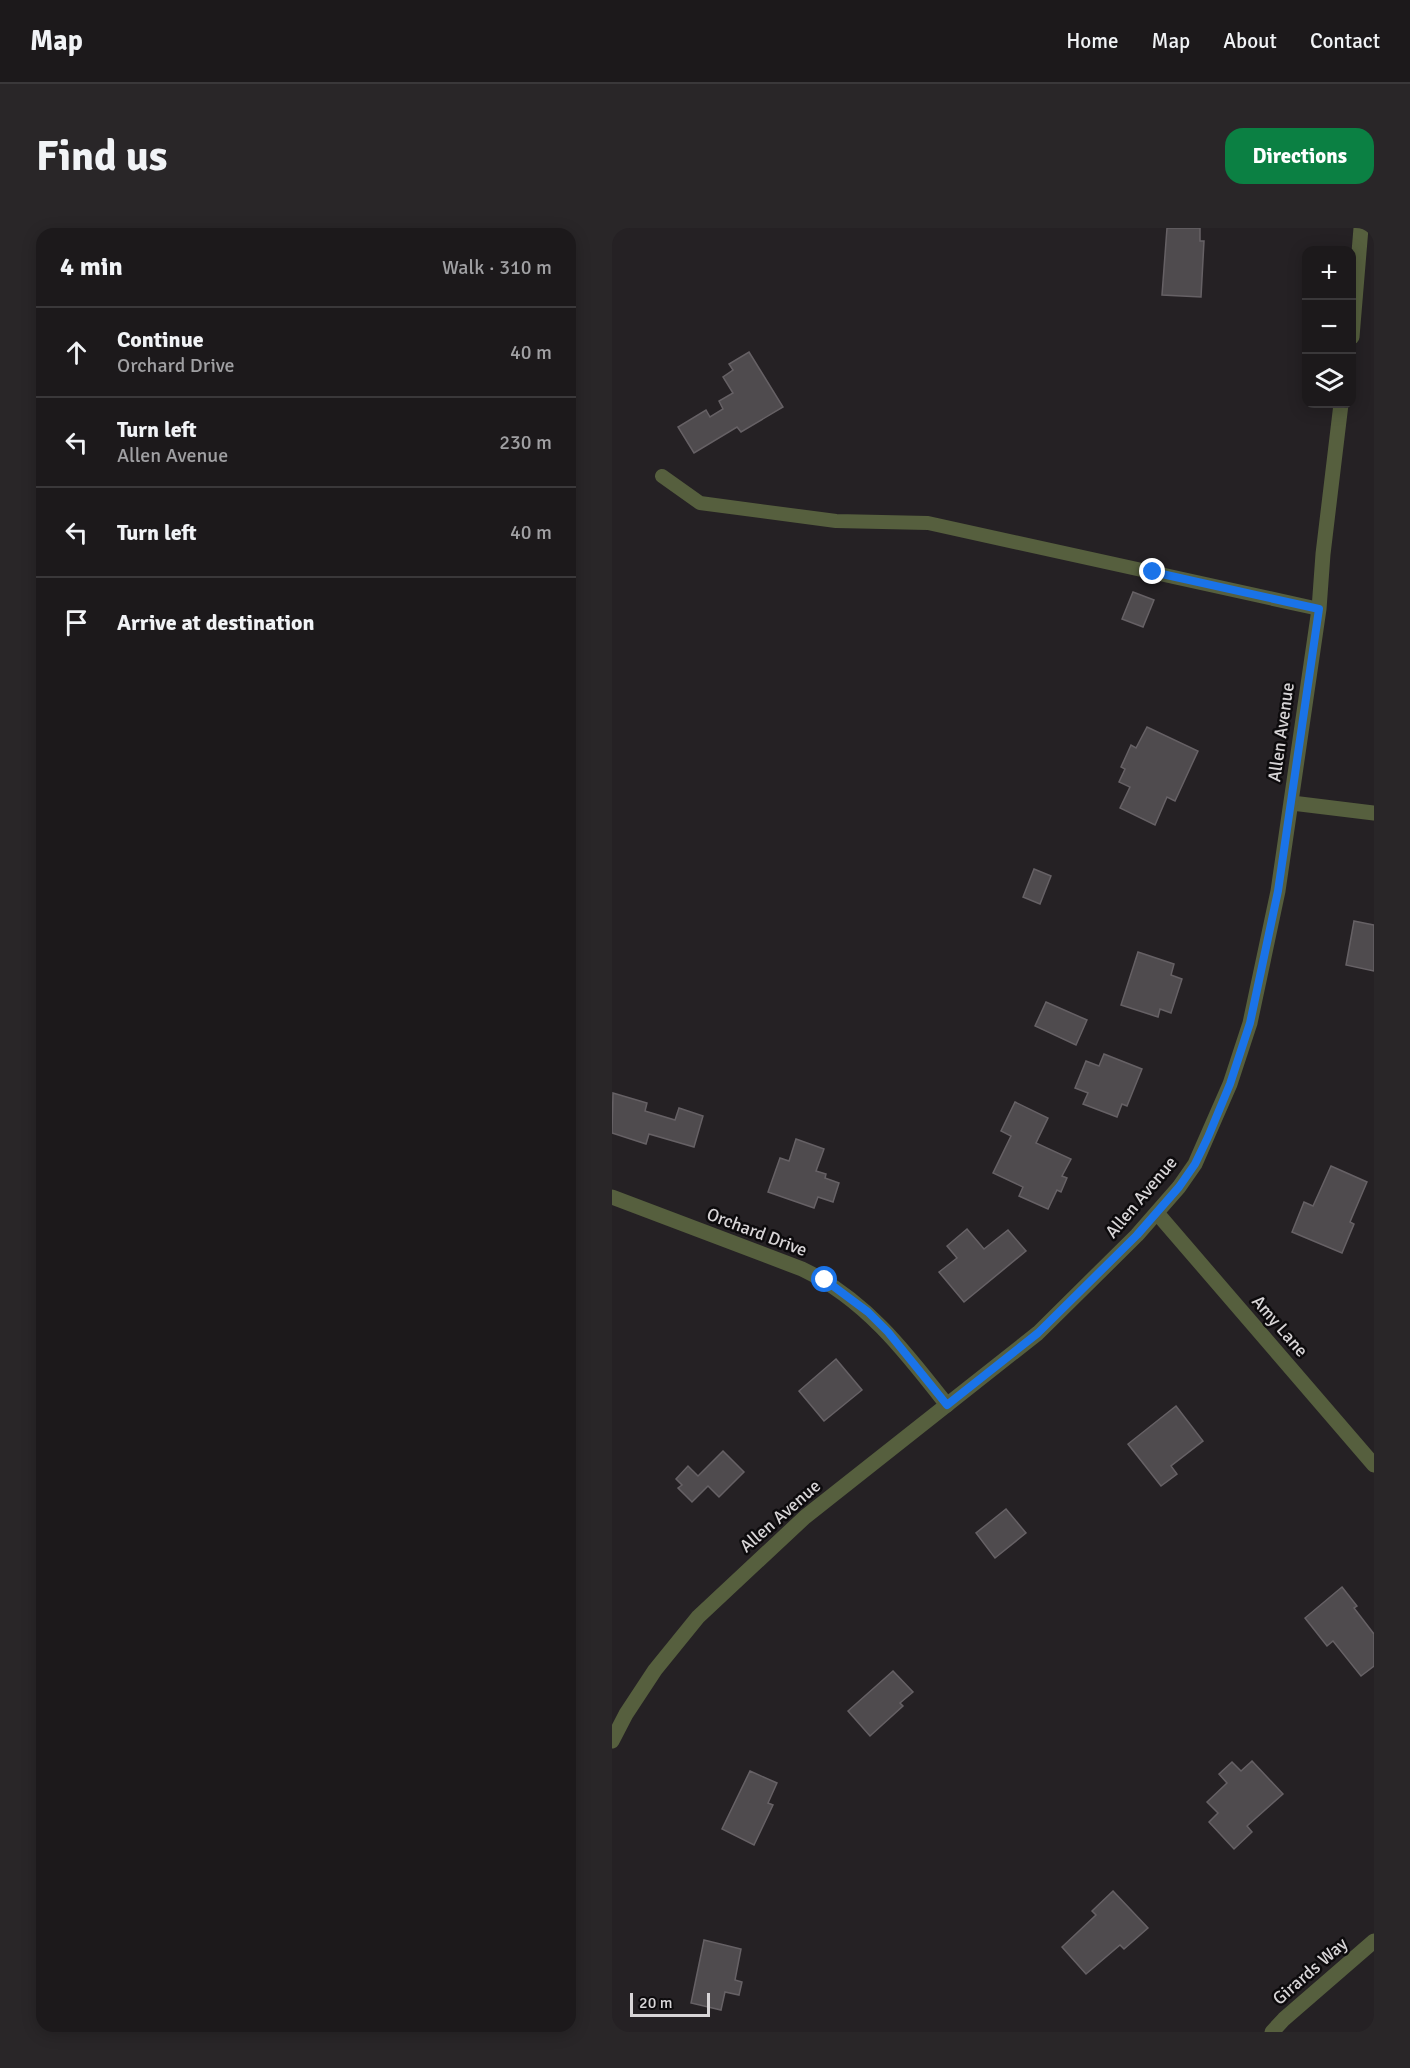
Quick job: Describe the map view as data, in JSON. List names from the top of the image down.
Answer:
{
  "streets": {
    "street": [
      "Allen Avenue",
      "Orchard Drive",
      "Amy Lane",
      "Girards Way"
    ]
  },
  "crossings": [
    ["Allen Avenue", "Orchard Drive"],
    ["Allen Avenue", "Amy Lane"]
  ],
  "scale_bar": "20 m",
  "page": {
    "header": "Map",
    "nav": [
      "Home",
      "Map",
      "About",
      "Contact"
    ],
    "buttons": "Directions",
    "title": "Find us",
    "heading": ["4 min", "Walk · 310 m"],
    "map_buttons": ["+", "−"],
    "list": [
      ["Continue", "Orchard Drive", "40 m"],
      ["Turn left", "Allen Avenue", "230 m"],
      ["Turn left", "40 m"],
      "Arrive at destination"
    ],
    "scale": "20 m"
  }
}
